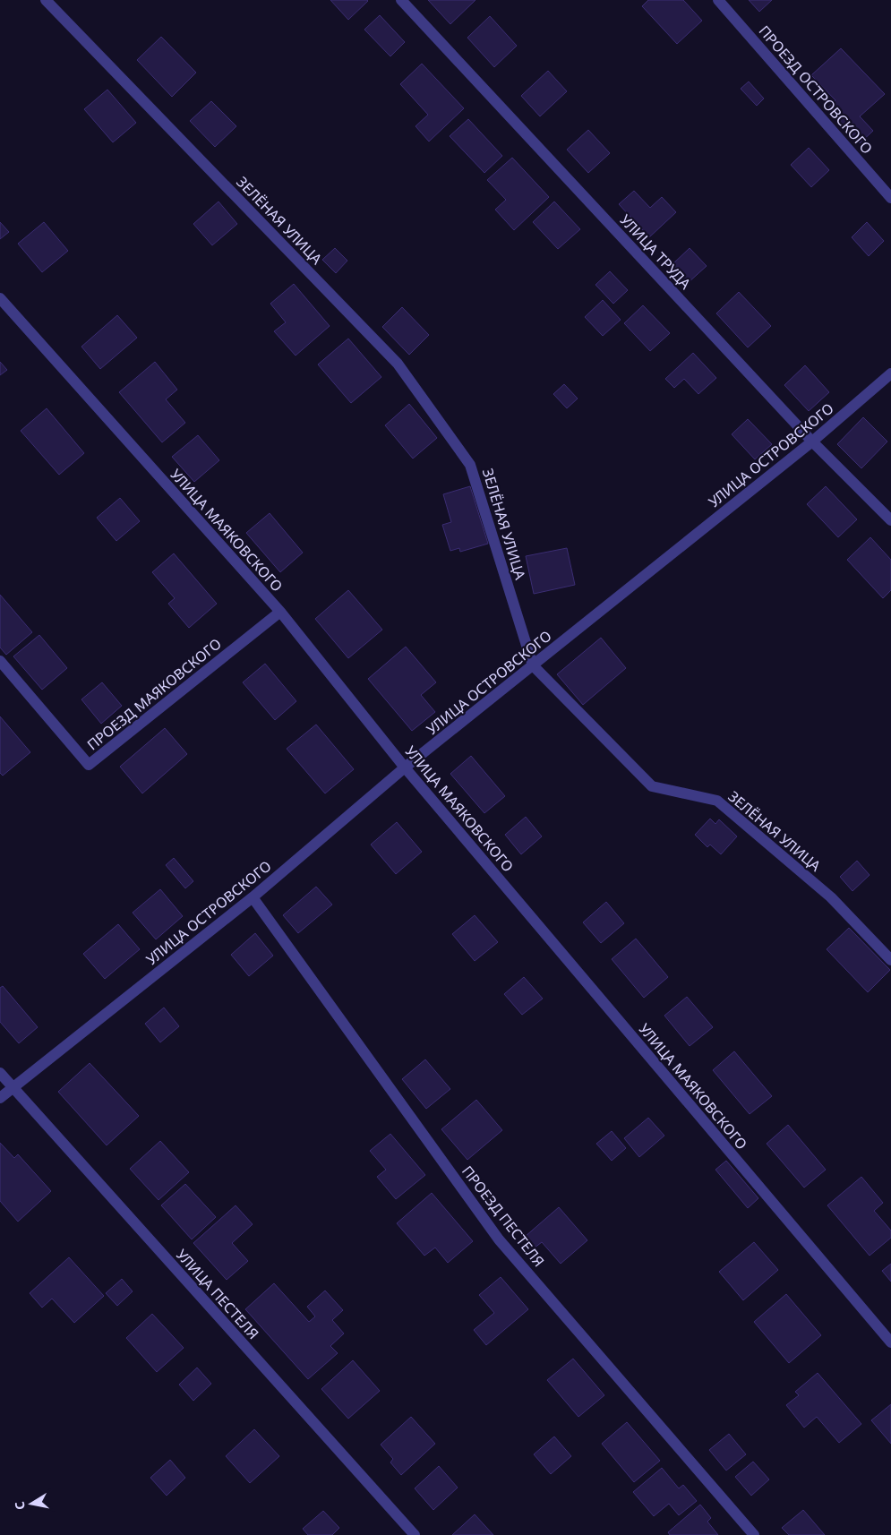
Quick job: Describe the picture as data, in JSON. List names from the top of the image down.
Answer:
{
  "streets": {
    "street": [
      "ПРОЕЗД ОСТРОВСКОГО",
      "ЗЕЛЁНАЯ УЛИЦА",
      "УЛИЦА ТРУДА",
      "УЛИЦА ОСТРОВСКОГО",
      "УЛИЦА МАЯКОВСКОГО",
      "ПРОЕЗД МАЯКОВСКОГО",
      "ПРОЕЗД ПЕСТЕЛЯ",
      "УЛИЦА ПЕСТЕЛЯ"
    ]
  },
  "crossings": [
    ["ЗЕЛЁНАЯ УЛИЦА", "УЛИЦА ОСТРОВСКОГО"],
    ["УЛИЦА ТРУДА", "УЛИЦА ОСТРОВСКОГО"],
    ["УЛИЦА ОСТРОВСКОГО", "УЛИЦА МАЯКОВСКОГО"],
    ["УЛИЦА ОСТРОВСКОГО", "ПРОЕЗД ПЕСТЕЛЯ"],
    ["УЛИЦА ОСТРОВСКОГО", "УЛИЦА ПЕСТЕЛЯ"],
    ["УЛИЦА МАЯКОВСКОГО", "ПРОЕЗД МАЯКОВСКОГО"]
  ],
  "north": "left"
}
